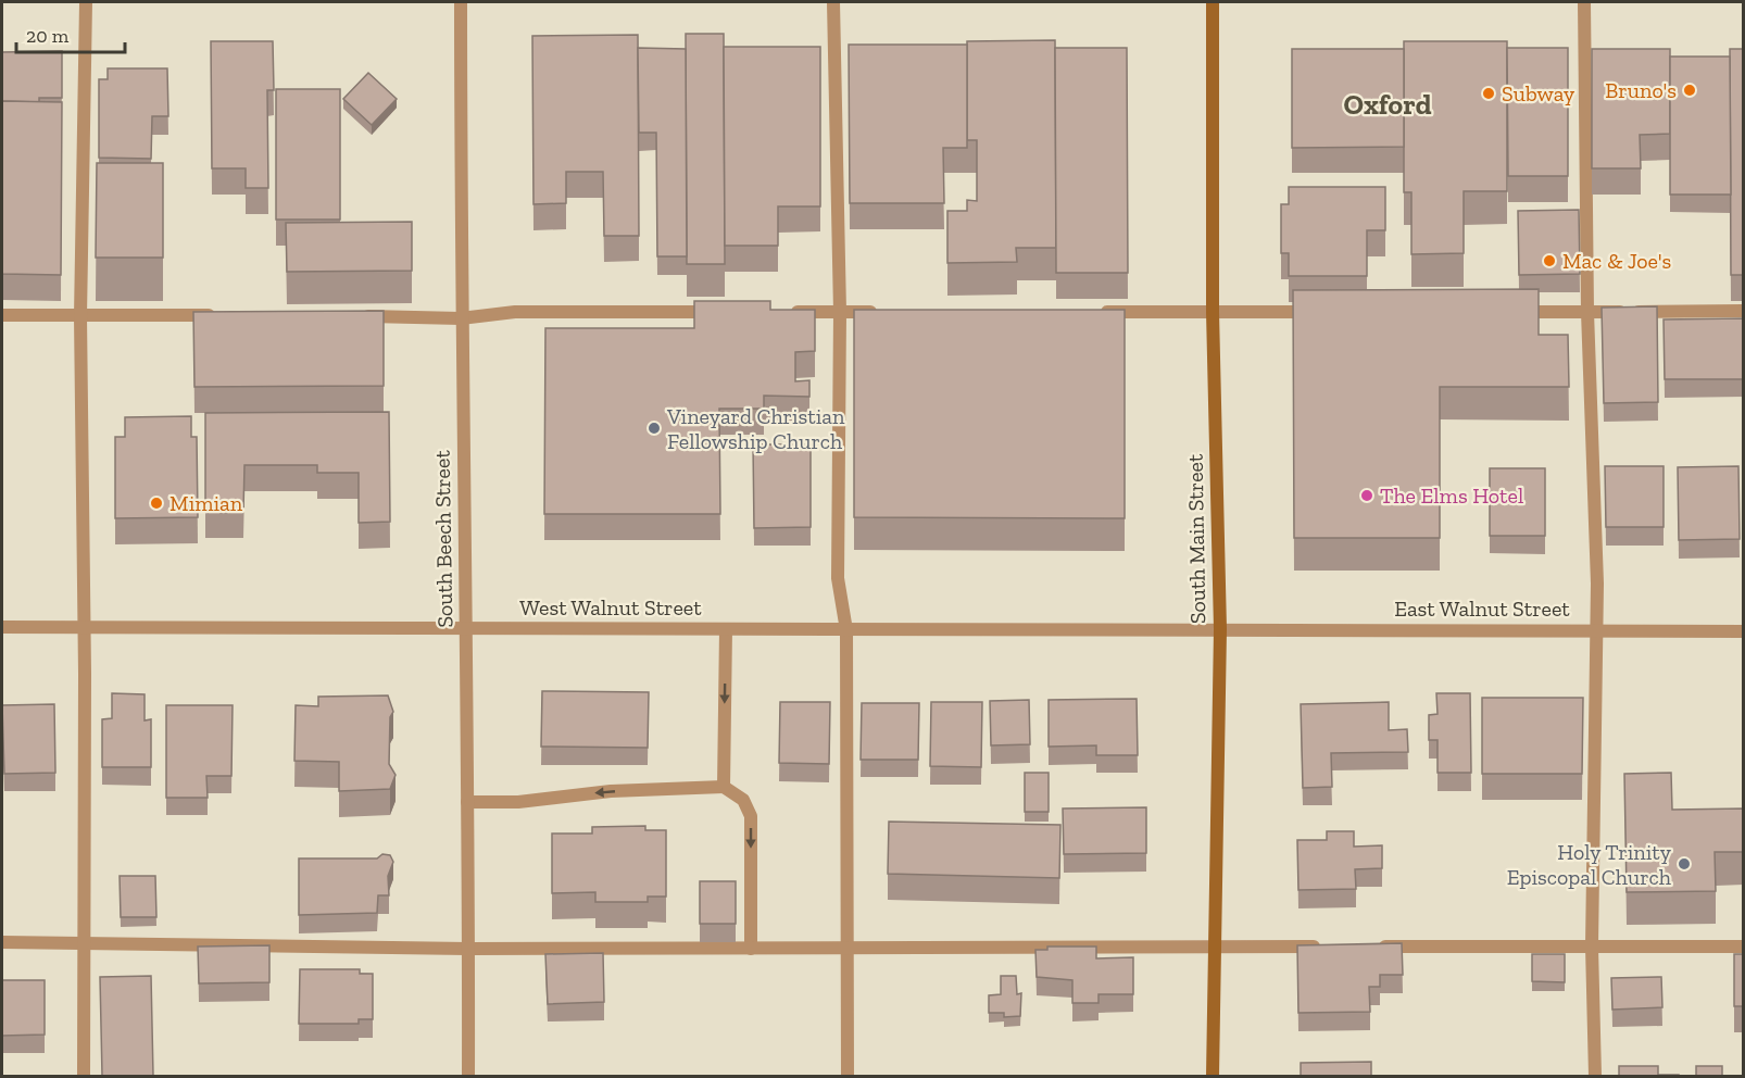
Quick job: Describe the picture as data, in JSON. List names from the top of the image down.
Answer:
{
  "streets": {
    "main road": ["South Main Street"],
    "street": ["South Beech Street", "West Walnut Street", "East Walnut Street"]
  },
  "crossings": [
    ["South Beech Street", "West Walnut Street"],
    ["South Main Street", "West Walnut Street"],
    ["South Main Street", "East Walnut Street"],
    ["West Walnut Street", "East Walnut Street"]
  ],
  "districts": ["Oxford"],
  "places": [
    "Bruno's",
    "Subway",
    "Mac & Joe's",
    "Vineyard Christian Fellowship Church",
    "The Elms Hotel",
    "Mimian",
    "Holy Trinity Episcopal Church"
  ],
  "scale_bar": "20 m"
}
